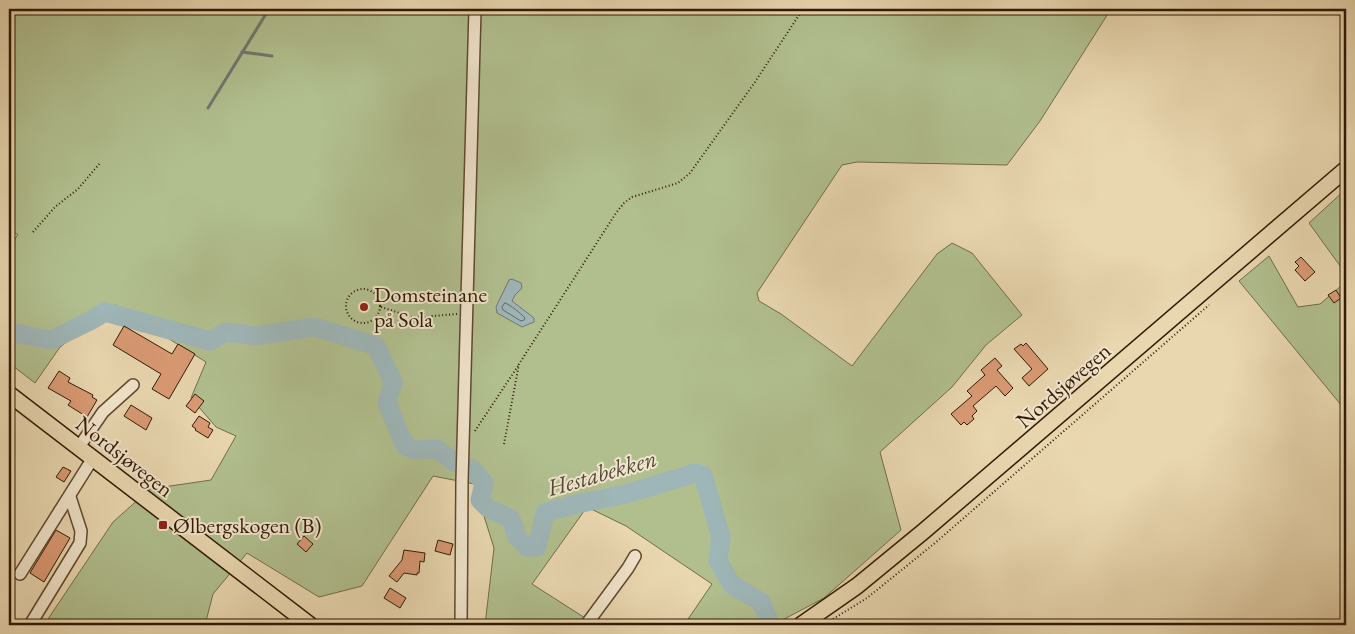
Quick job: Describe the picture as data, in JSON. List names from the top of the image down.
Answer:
{
  "streets": {
    "main road": ["Nordsjøvegen"]
  },
  "water": ["Hestabekken"],
  "places": {
    "other": ["Domsteinane på Sola"],
    "transit": ["Ølbergskogen (B)"]
  }
}
